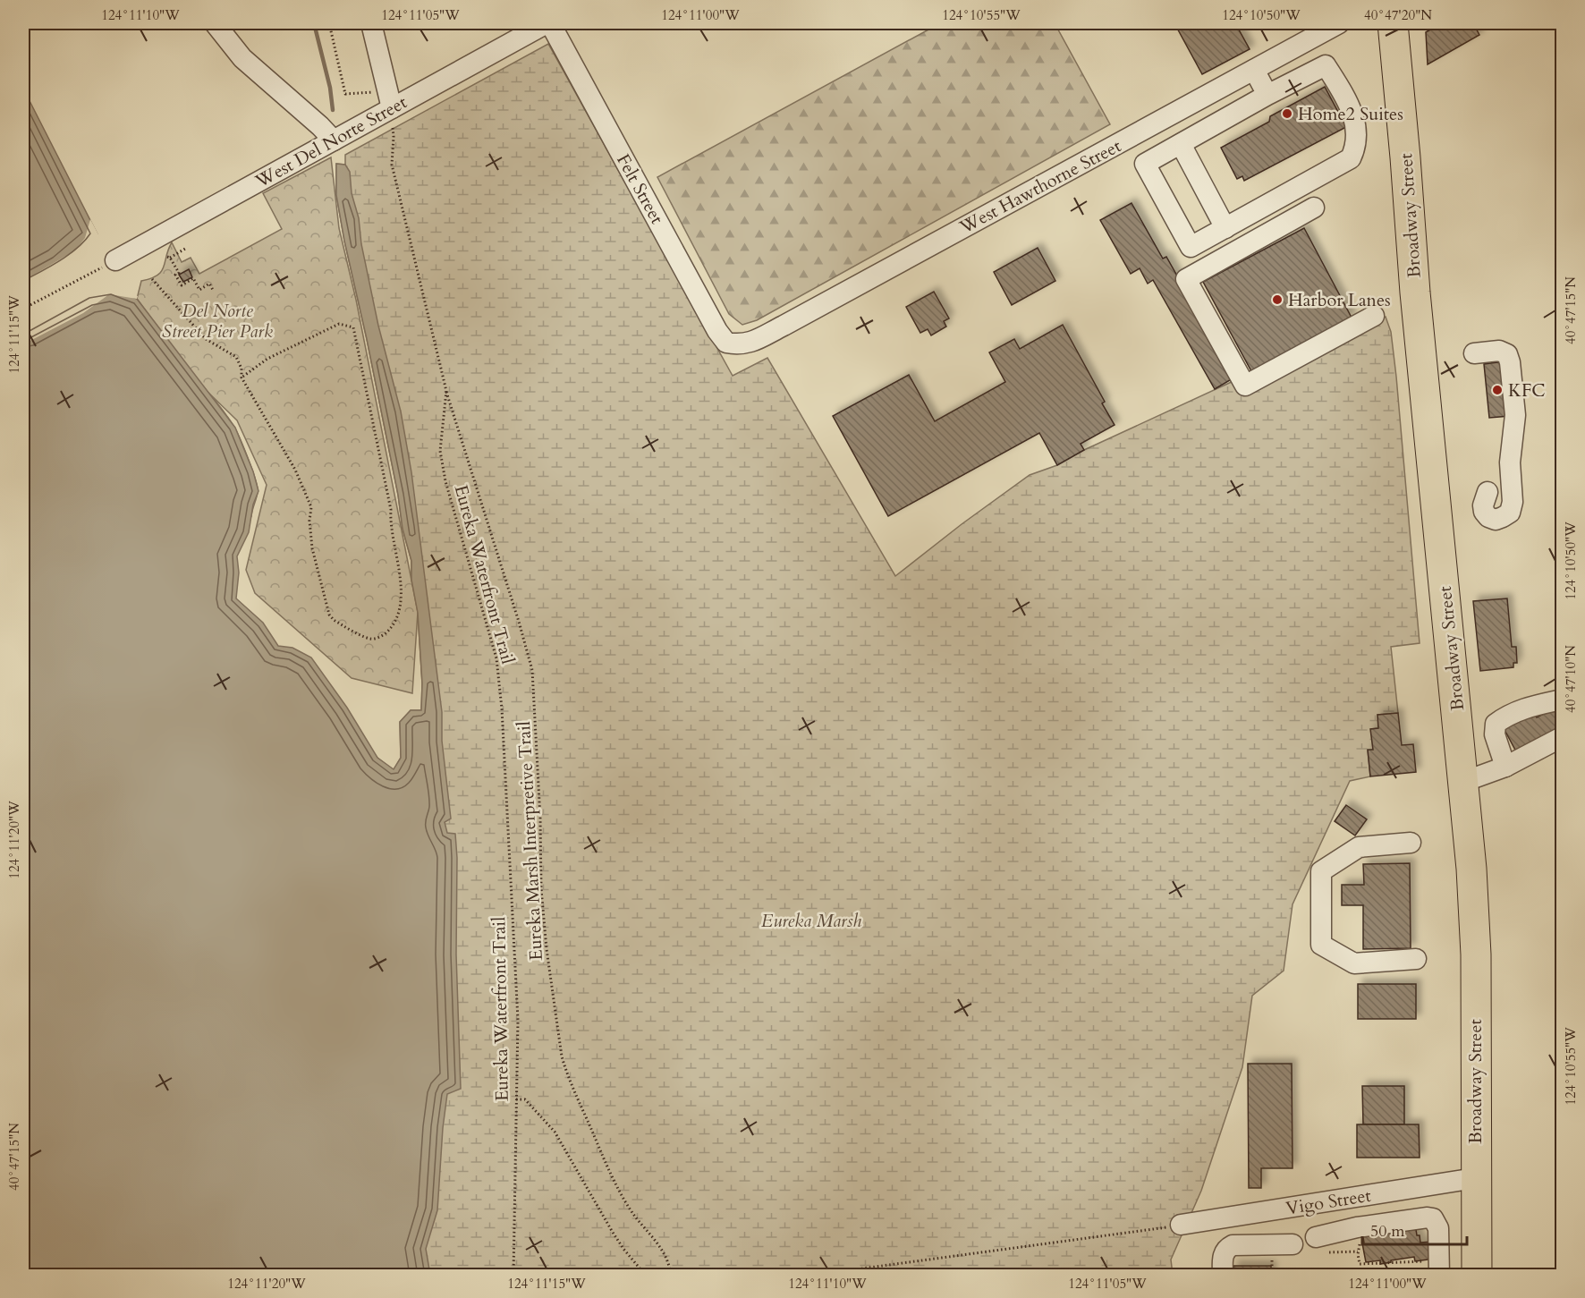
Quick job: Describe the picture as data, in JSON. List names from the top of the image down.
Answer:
{
  "streets": {
    "highway": ["Broadway Street"],
    "street": [
      "West Del Norte Street",
      "West Hawthorne Street",
      "Felt Street",
      "Vigo Street"
    ],
    "path": ["Eureka Waterfront Trail", "Eureka Marsh Interpretive Trail"]
  },
  "crossings": [
    ["West Del Norte Street", "Felt Street"],
    ["West Del Norte Street", "Eureka Waterfront Trail"],
    ["West Hawthorne Street", "Felt Street"],
    ["Broadway Street", "Vigo Street"],
    ["Eureka Waterfront Trail", "Eureka Marsh Interpretive Trail"]
  ],
  "parks": ["Del Norte Street Pier Park", "Eureka Marsh"],
  "places": ["Home2 Suites", "Harbor Lanes", "KFC"],
  "scale_bar": "50 m",
  "coordinates": [
    "124°11'10\"W",
    "124°11'05\"W",
    "124°11'00\"W",
    "124°10'55\"W",
    "124°10'50\"W",
    "40°47'20\"N",
    "40°47'15\"N",
    "124°11'15\"W",
    "40°47'10\"N",
    "124°11'20\"W"
  ]
}
